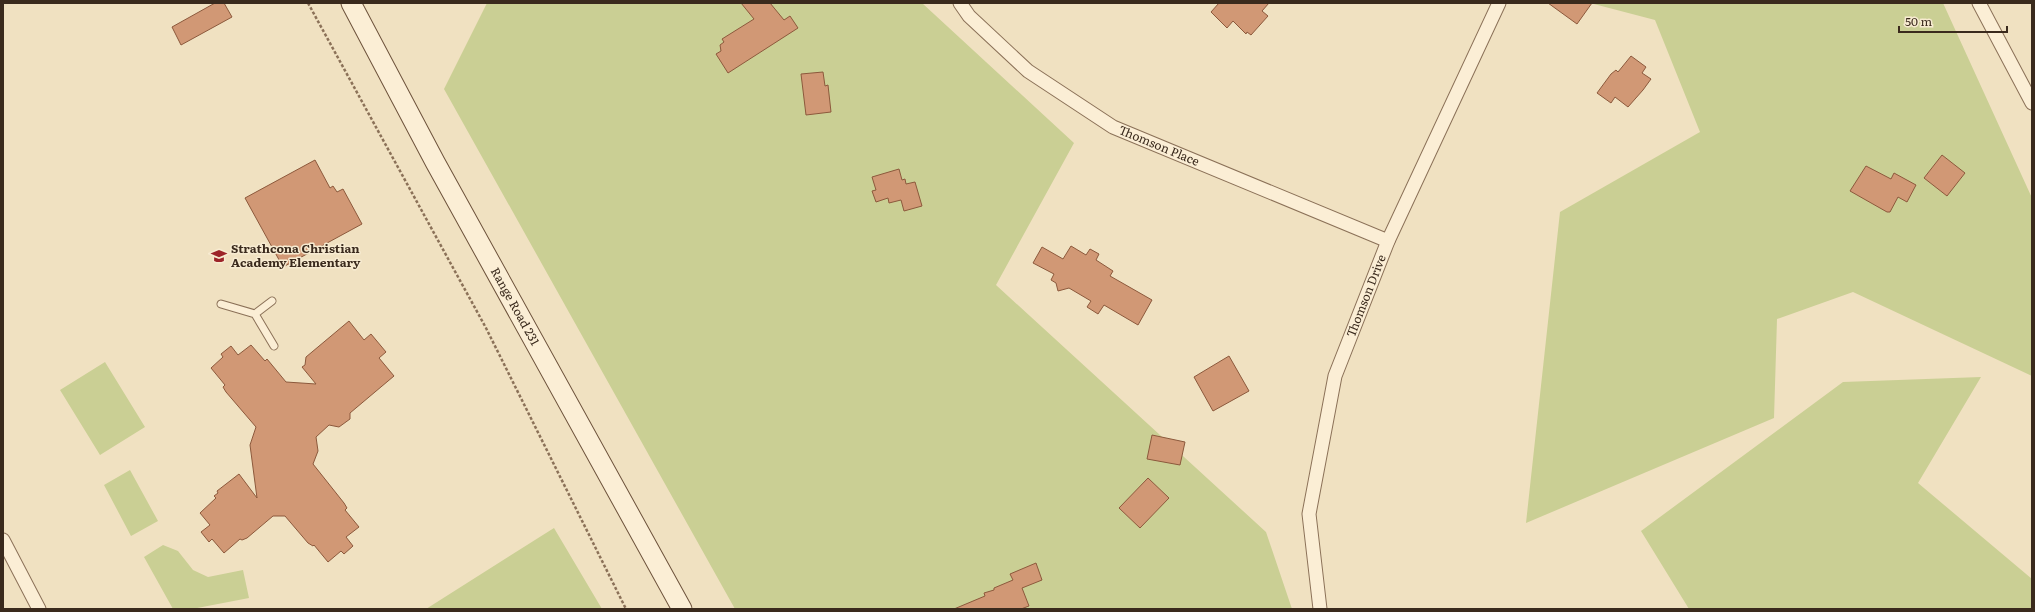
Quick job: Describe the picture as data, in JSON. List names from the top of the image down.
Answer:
{
  "streets": {
    "street": ["Thomson Place", "Thomson Drive", "Range Road 231"]
  },
  "crossings": [
    ["Thomson Place", "Thomson Drive"]
  ],
  "places": {
    "school or university": ["Strathcona Christian Academy Elementary"]
  },
  "scale_bar": "50 m"
}
